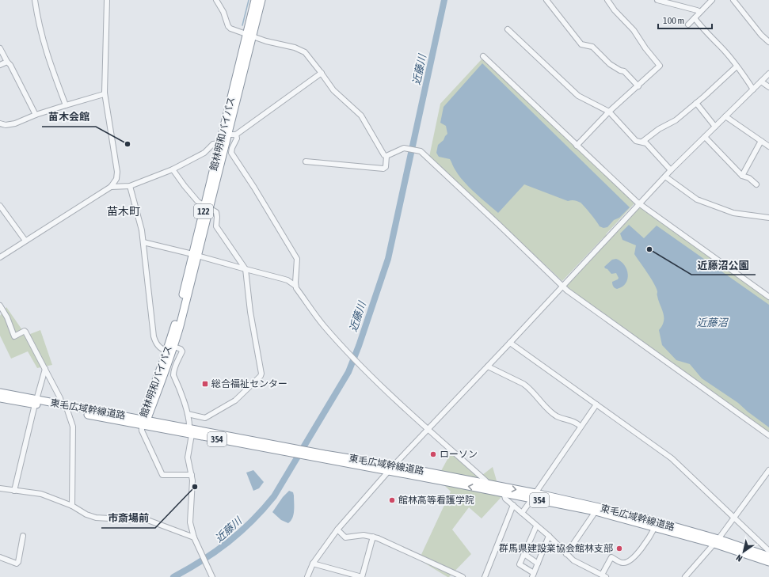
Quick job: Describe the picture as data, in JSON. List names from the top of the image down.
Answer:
{
  "streets": {
    "highway": [
      "館林明和バイパス",
      "122",
      "東毛広域幹線道路",
      "354"
    ]
  },
  "crossings": [
    ["館林明和バイパス", "東毛広域幹線道路"]
  ],
  "districts": ["苗木町"],
  "water": ["近藤川", "近藤沼"],
  "places": {
    "other": [
      "苗木会館",
      "近藤沼公園",
      "ローソン",
      "市斎場前",
      "館林高等看護学院",
      "群馬県建設業協会館林支部"
    ],
    "transit": ["総合福祉センター"]
  },
  "scale_bar": "100 m",
  "north": "bottom left"
}
